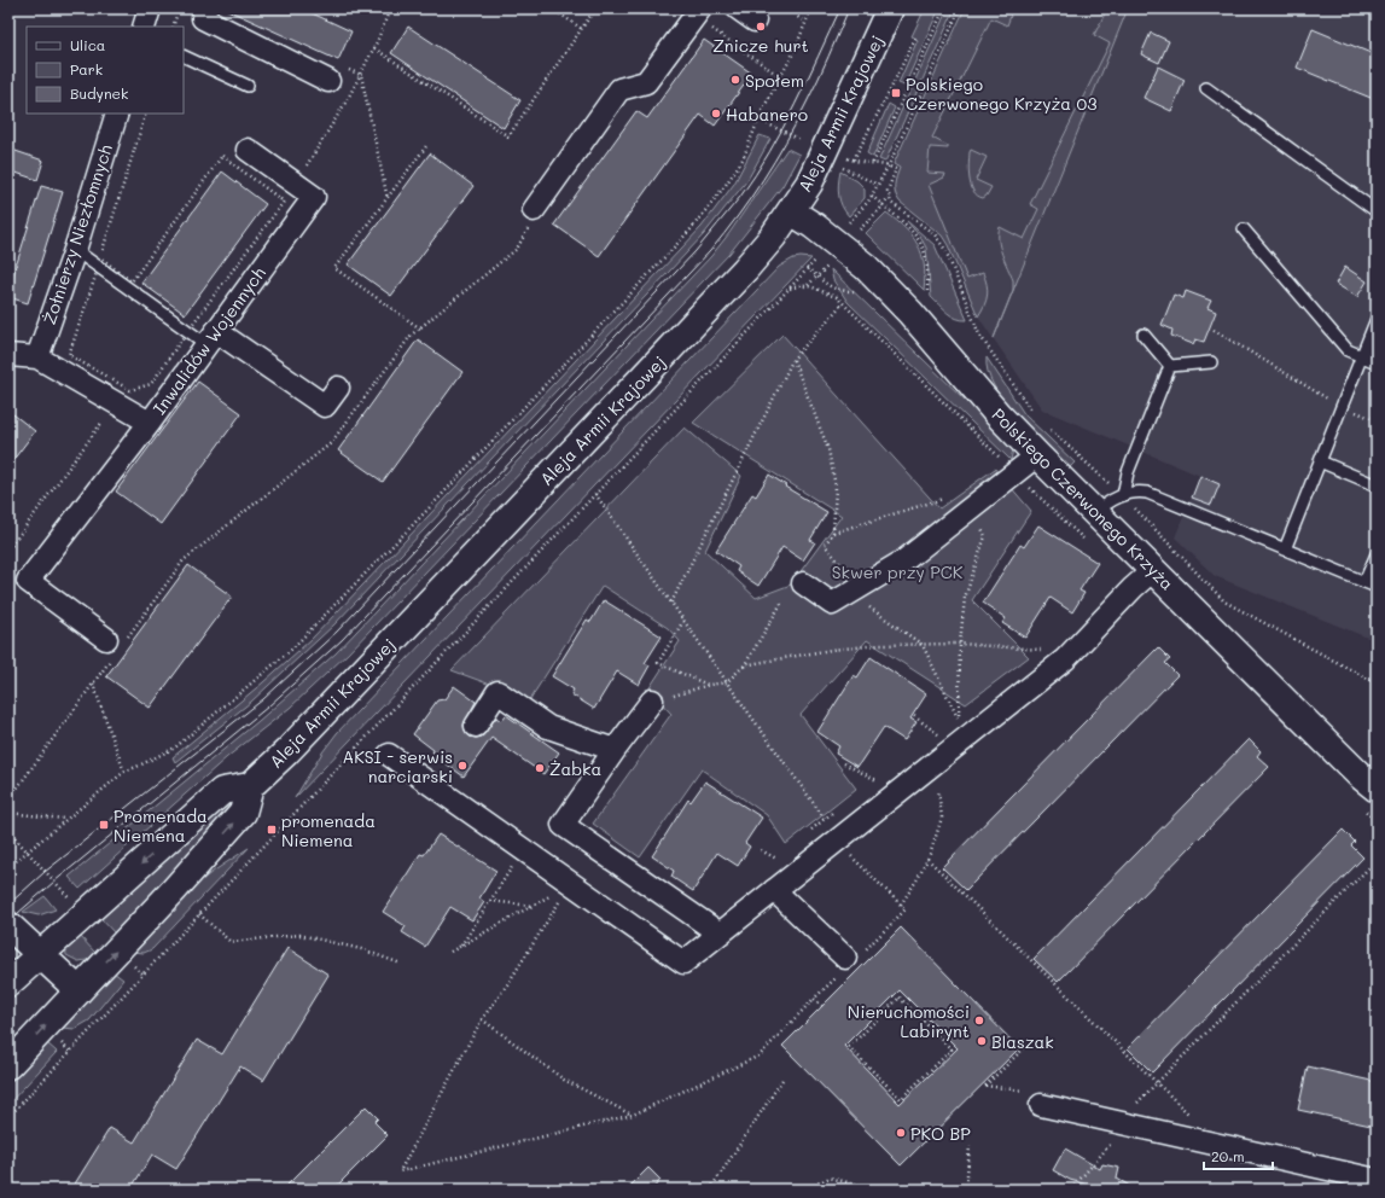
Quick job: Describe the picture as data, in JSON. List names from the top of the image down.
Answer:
{
  "streets": {
    "main road": ["Aleja Armii Krajowej", "Polskiego Czerwonego Krzyża"],
    "street": ["Żołnierzy Niezłomnych", "Inwalidów Wojennych"]
  },
  "crossings": [
    ["Aleja Armii Krajowej", "Polskiego Czerwonego Krzyża"],
    ["Żołnierzy Niezłomnych", "Inwalidów Wojennych"]
  ],
  "parks": ["Skwer przy PCK"],
  "places": {
    "other": [
      "Znicze hurt",
      "Społem",
      "Habanero",
      "AKSI - serwis narciarski",
      "Żabka",
      "Nieruchomości Labirynt",
      "Blaszak",
      "PKO BP"
    ],
    "transit": ["Polskiego Czerwonego Krzyża 03", "Promenada Niemena", "promenada Niemena"]
  },
  "legend": ["Ulica", "Park", "Budynek"],
  "scale_bar": "20 m"
}
